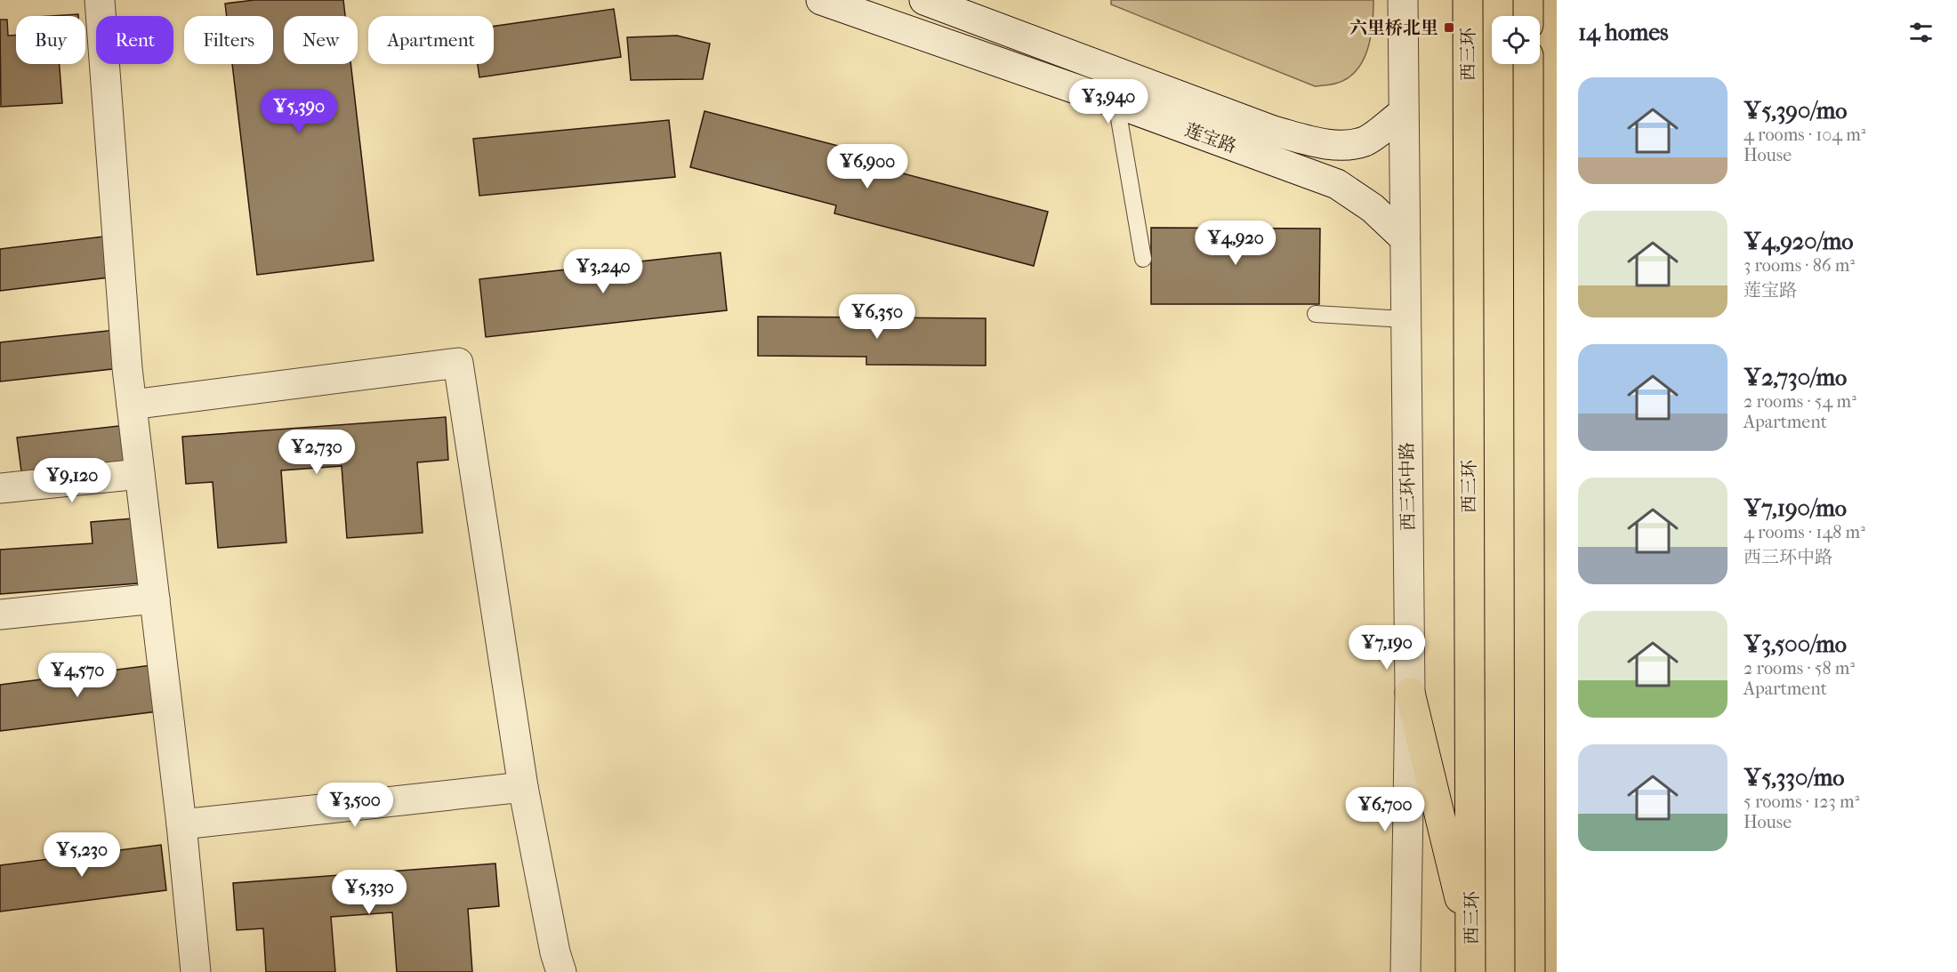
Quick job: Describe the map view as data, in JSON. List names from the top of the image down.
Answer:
{
  "streets": {
    "highway": ["西三环"],
    "street": ["莲宝路", "西三环中路"]
  },
  "crossings": [
    ["莲宝路", "西三环中路"]
  ],
  "places": {
    "transit": ["六里桥北里"]
  },
  "page": {
    "heading": "14 homes",
    "chip": [
      "Buy",
      "Rent",
      "Filters",
      "New",
      "Apartment"
    ],
    "list": [
      {
        "name": "¥5,390/mo",
        "note": "4 rooms · 104 m² · House"
      },
      {
        "name": "¥4,920/mo",
        "note": "3 rooms · 86 m² · 莲宝路"
      },
      {
        "name": "¥2,730/mo",
        "note": "2 rooms · 54 m² · Apartment"
      },
      {
        "name": "¥7,190/mo",
        "note": "4 rooms · 148 m² · 西三环中路"
      },
      {
        "name": "¥3,500/mo",
        "note": "2 rooms · 58 m² · Apartment"
      },
      {
        "name": "¥5,330/mo",
        "note": "5 rooms · 123 m² · House"
      }
    ],
    "price": [
      "¥3,940",
      "¥5,390",
      "¥6,900",
      "¥4,920",
      "¥3,240",
      "¥6,350",
      "¥2,730",
      "¥9,120",
      "¥7,190",
      "¥4,570",
      "¥3,500",
      "¥6,700",
      "¥5,230",
      "¥5,330"
    ]
  }
}
